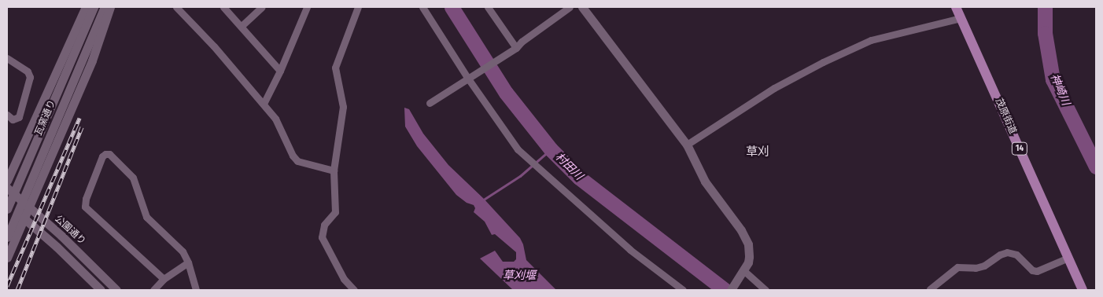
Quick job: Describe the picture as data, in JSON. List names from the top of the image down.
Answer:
{
  "streets": {
    "main road": ["茂原街道", "14"],
    "street": ["瓦窯通り", "公園通り"]
  },
  "districts": ["草刈"],
  "water": ["神崎川", "村田川", "草刈堰"]
}
